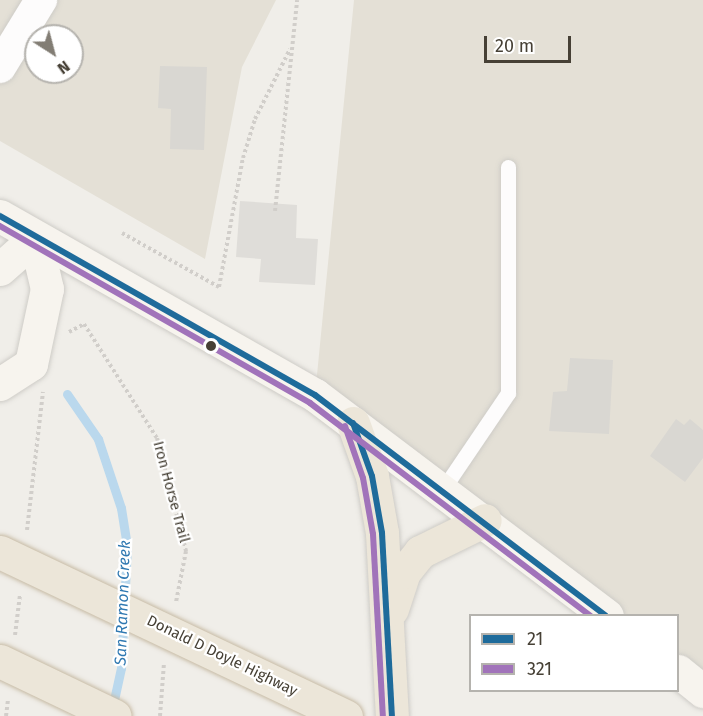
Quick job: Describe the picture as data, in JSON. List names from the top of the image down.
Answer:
{
  "streets": {
    "highway": ["Donald D Doyle Highway"],
    "path": ["Iron Horse Trail"]
  },
  "water": ["San Ramon Creek"],
  "lines": ["transit line 21", "transit line 321"],
  "legend": ["21", "321"],
  "scale_bar": "20 m",
  "north": "bottom right"
}
